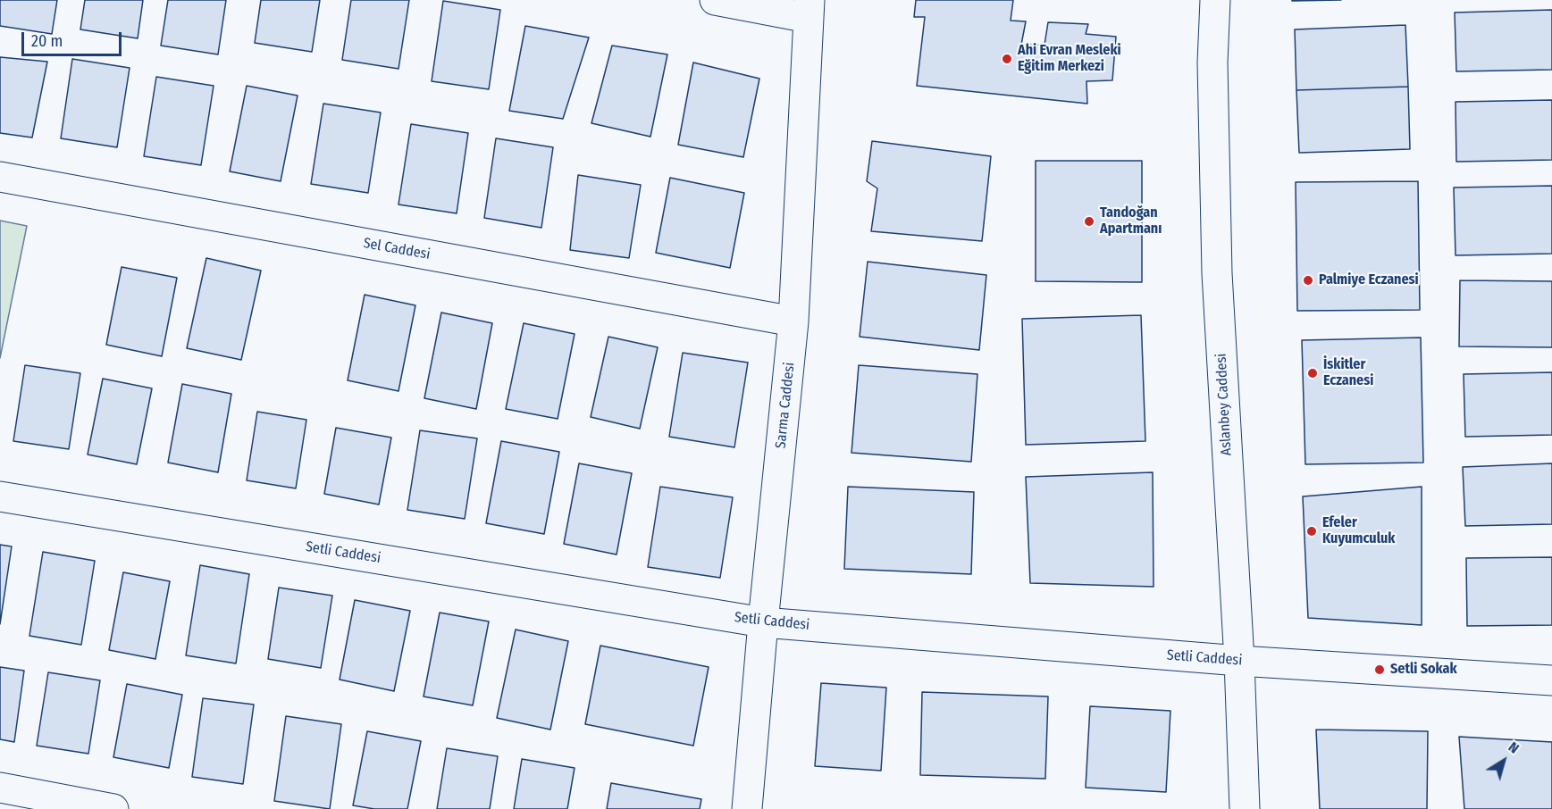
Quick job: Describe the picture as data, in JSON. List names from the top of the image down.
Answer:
{
  "streets": {
    "street": [
      "Sel Caddesi",
      "Aslanbey Caddesi",
      "Sarma Caddesi",
      "Setli Caddesi"
    ]
  },
  "crossings": [
    ["Sel Caddesi", "Sarma Caddesi"],
    ["Aslanbey Caddesi", "Setli Caddesi"],
    ["Sarma Caddesi", "Setli Caddesi"]
  ],
  "places": [
    "Ahi Evran Mesleki Eğitim Merkezi",
    "Tandoğan Apartmanı",
    "Palmiye Eczanesi",
    "İskitler Eczanesi",
    "Efeler Kuyumculuk",
    "Setli Sokak"
  ],
  "scale_bar": "20 m",
  "north": "top right"
}
